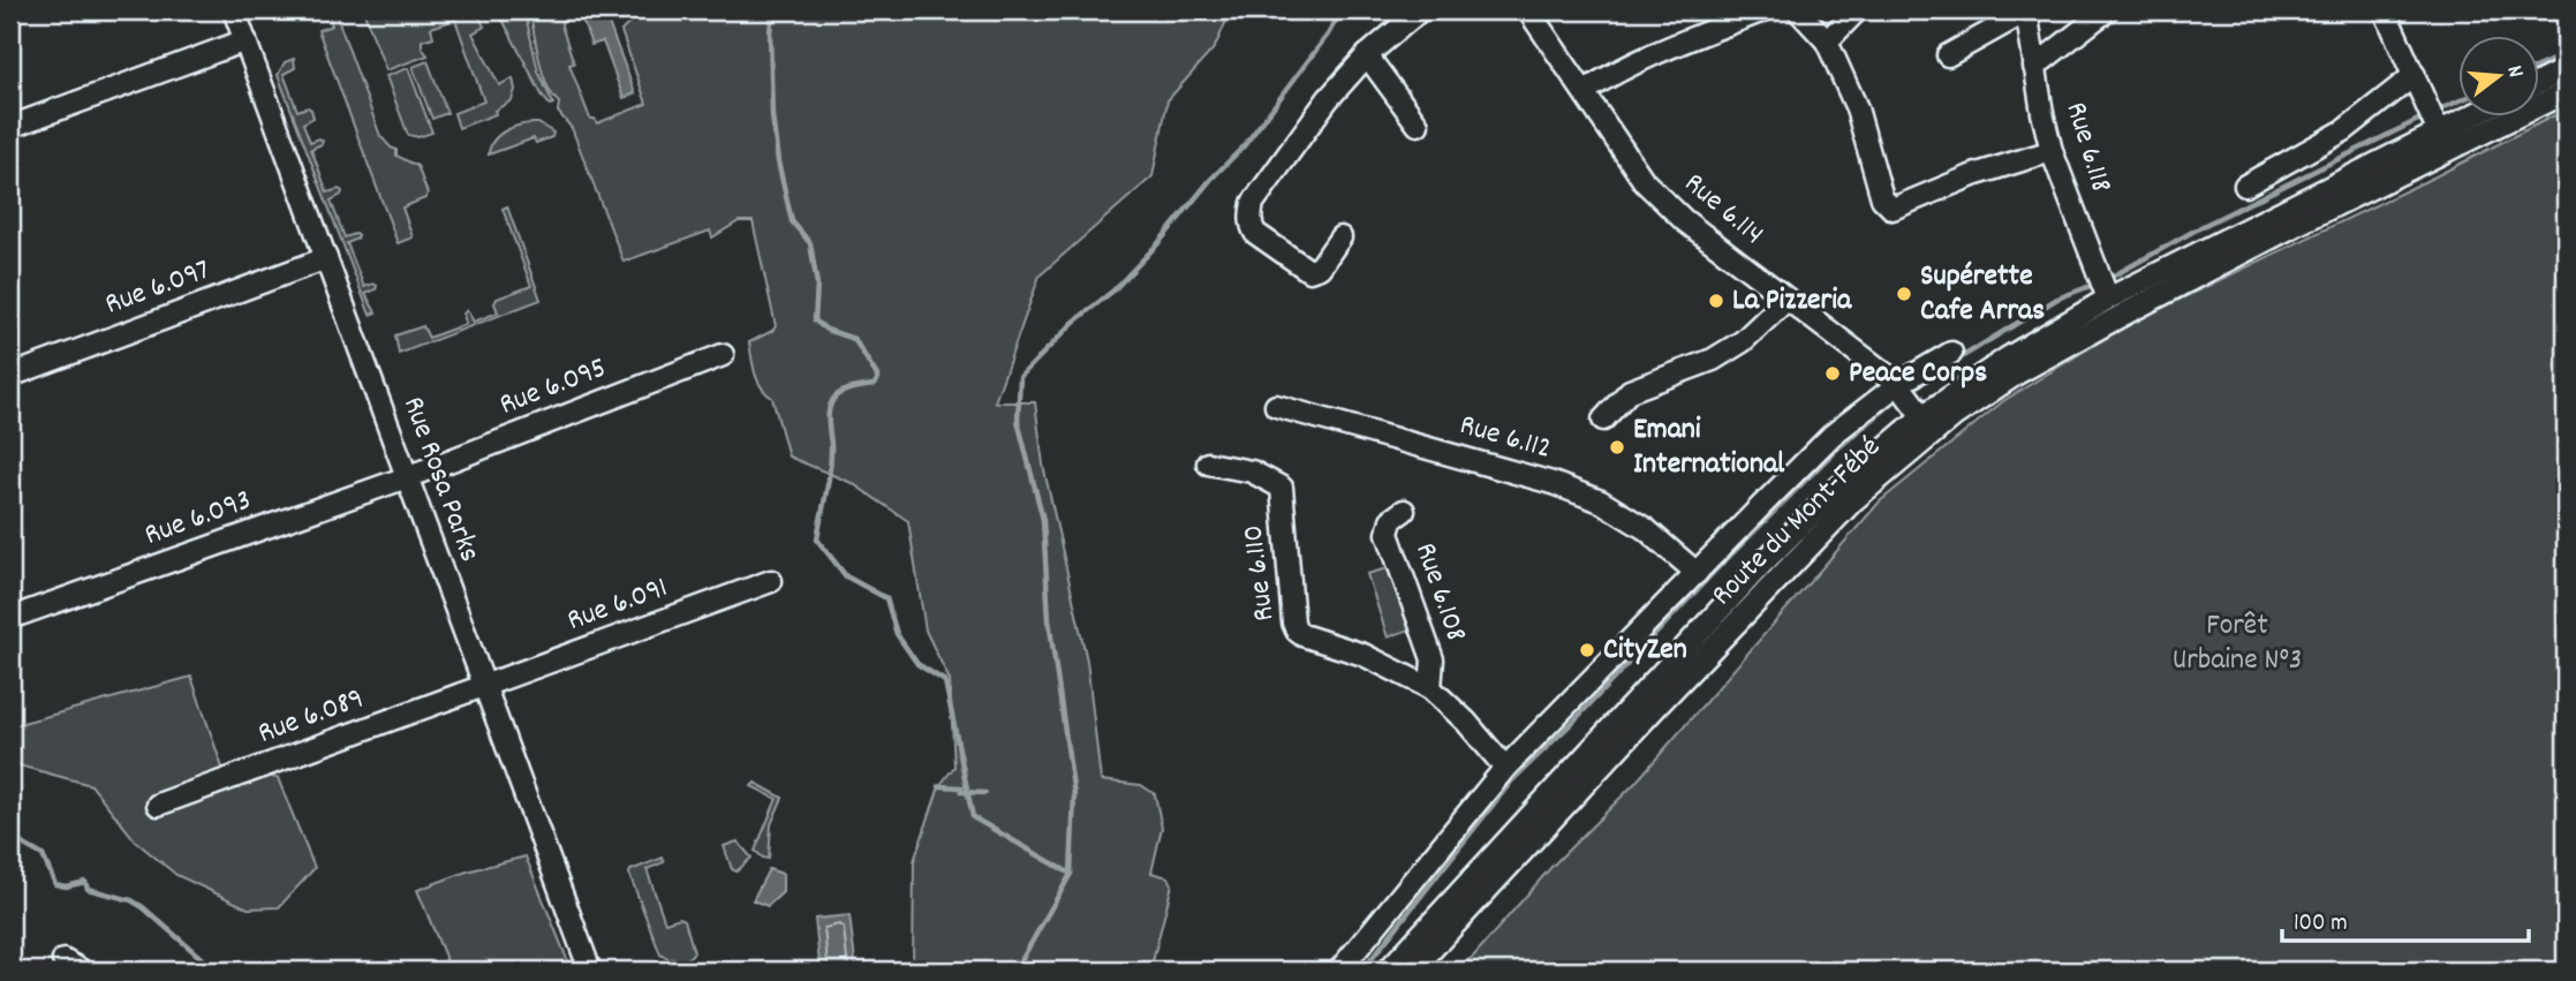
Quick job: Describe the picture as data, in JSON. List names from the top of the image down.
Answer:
{
  "streets": {
    "street": [
      "Rue 6.118",
      "Rue 6.114",
      "Rue 6.097",
      "Rue 6.095",
      "Rue 6.112",
      "Rue Rosa Parks",
      "Rue 6.093",
      "Route du Mont-Fébé",
      "Rue 6.110",
      "Rue 6.108",
      "Rue 6.091",
      "Rue 6.089"
    ]
  },
  "crossings": [
    ["Rue 6.118", "Route du Mont-Fébé"],
    ["Rue 6.114", "Route du Mont-Fébé"],
    ["Rue 6.097", "Rue Rosa Parks"],
    ["Rue 6.095", "Rue Rosa Parks"],
    ["Rue 6.095", "Rue 6.093"],
    ["Rue Rosa Parks", "Rue 6.093"],
    ["Rue Rosa Parks", "Rue 6.091"],
    ["Rue Rosa Parks", "Rue 6.089"],
    ["Rue 6.110", "Rue 6.108"],
    ["Rue 6.091", "Rue 6.089"]
  ],
  "parks": ["Forêt Urbaine N°3"],
  "places": [
    "Supérette Cafe Arras",
    "La Pizzeria",
    "Peace Corps",
    "Emani International",
    "CityZen"
  ],
  "scale_bar": "100 m",
  "north": "right"
}
